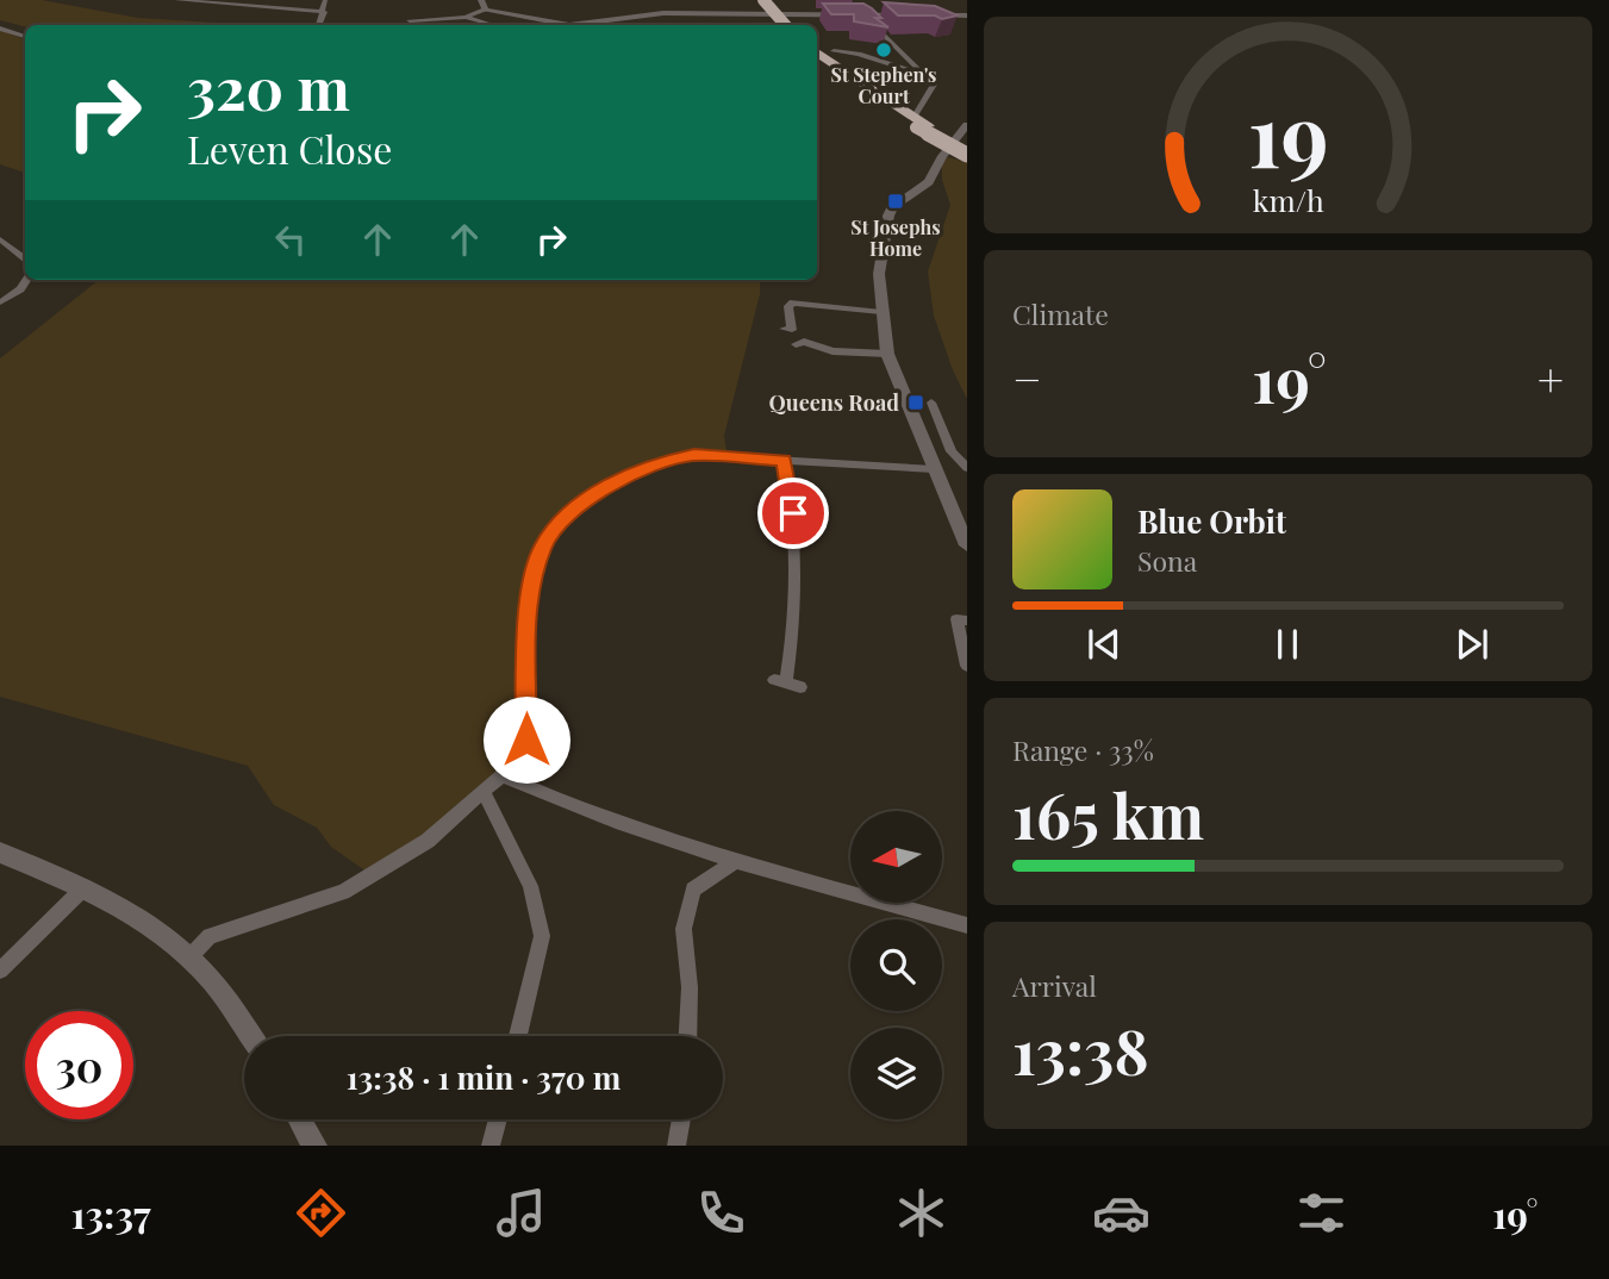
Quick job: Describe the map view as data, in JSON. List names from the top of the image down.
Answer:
{
  "places": {
    "other": ["St Stephen's Court"],
    "transit": ["St Josephs Home", "Queens Road"]
  },
  "north": "left",
  "page": {
    "turn": ["320 m", "Leven Close"],
    "tile": [
      "Climate",
      ["Range · 33%", "165 km"],
      ["Arrival", "13:38"]
    ],
    "heat": ["−", "19°", "+"],
    "song": ["Blue Orbit", "Sona"],
    "limit": "30",
    "trip": "13:38 · 1 min · 370 m",
    "tabs": ["13:37", "19°"],
    "gauge": ["19", "km/h"]
  }
}
